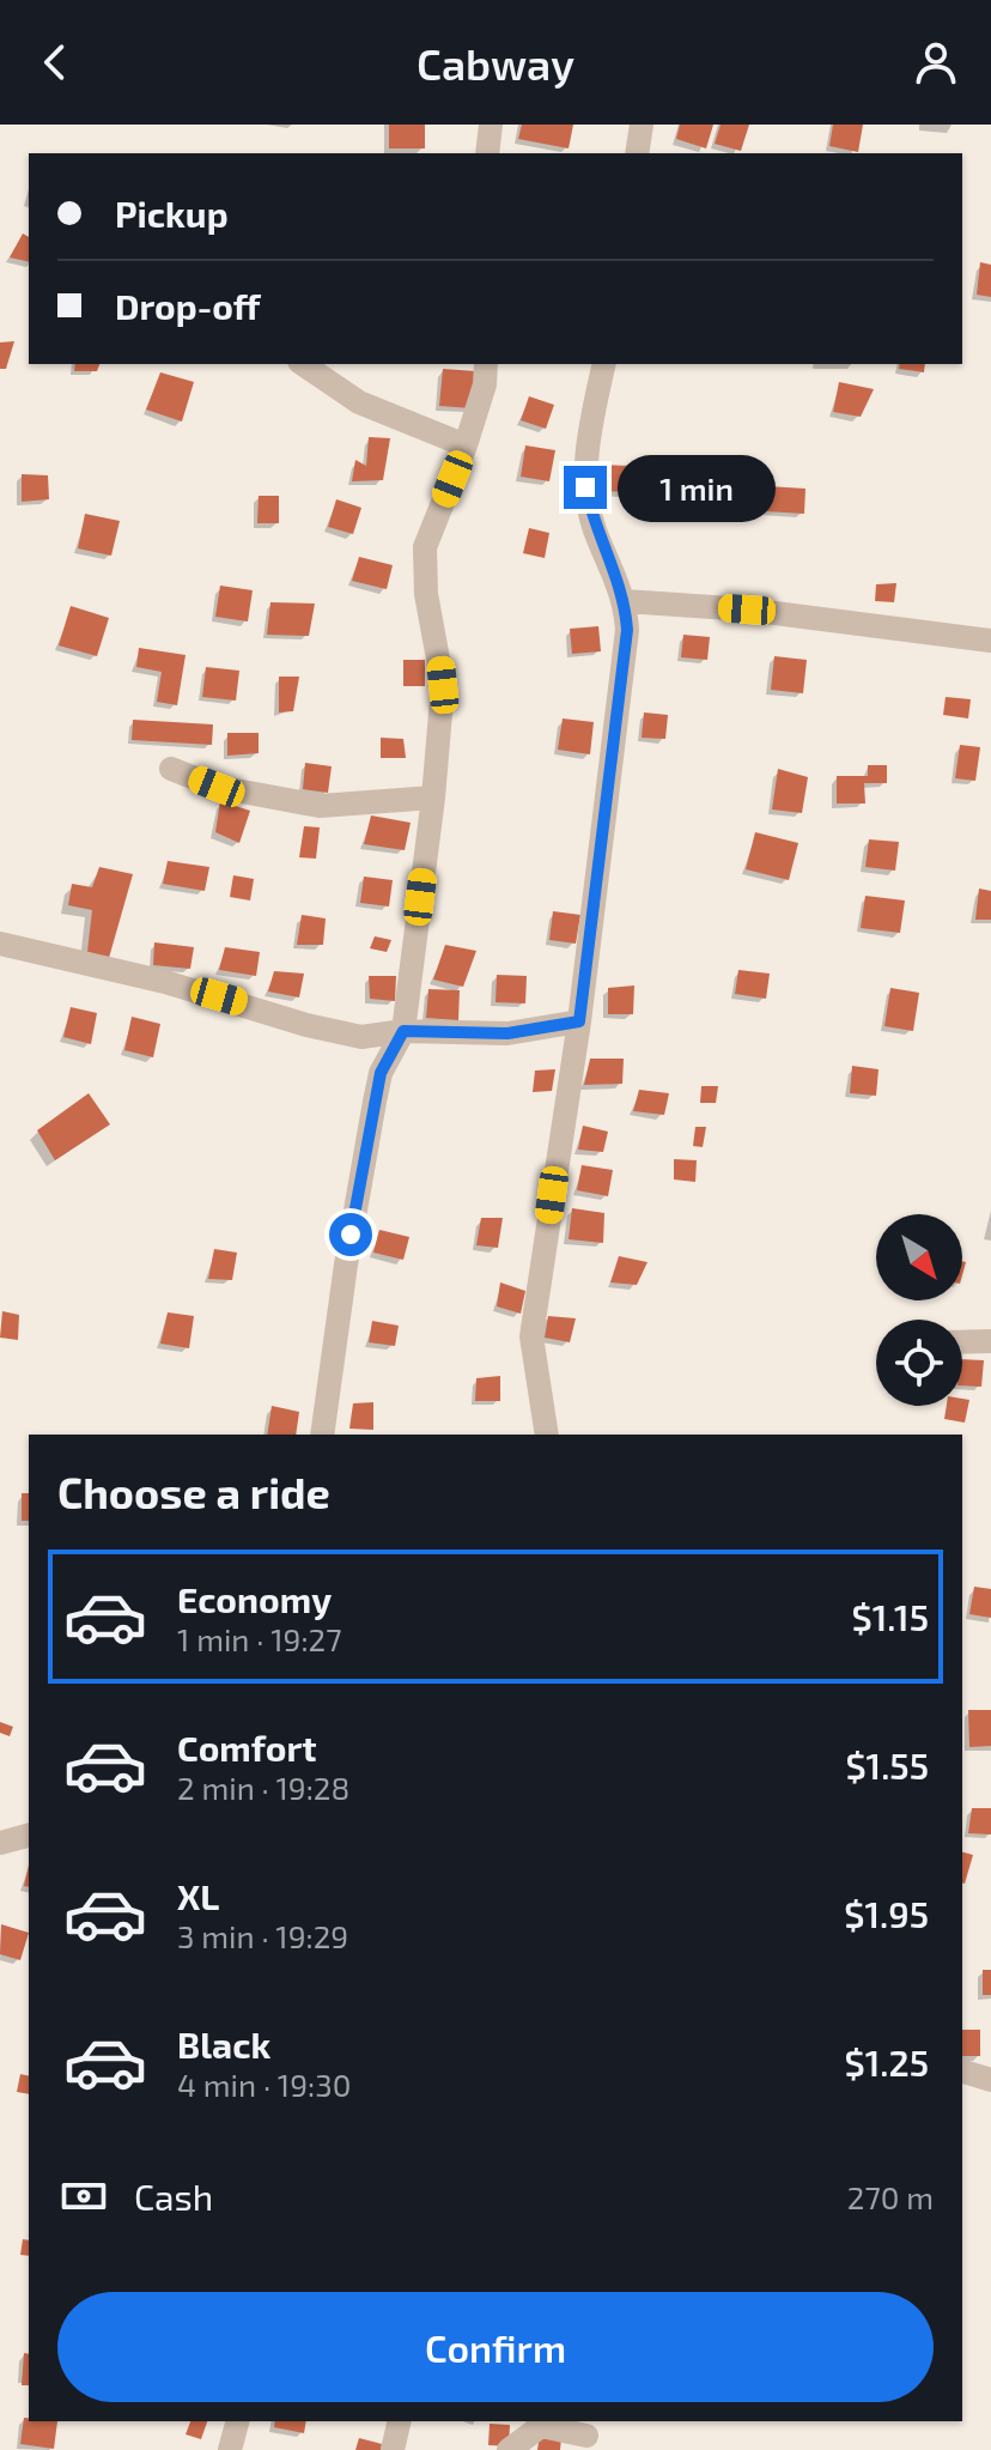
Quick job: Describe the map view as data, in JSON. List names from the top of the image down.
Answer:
{
  "north": "bottom right",
  "page": {
    "header": "Cabway",
    "banner": ["Pickup", "Drop-off"],
    "bubble": "1 min",
    "heading": "Choose a ride",
    "list": [
      {
        "name": "Economy",
        "note": "1 min · 19:27",
        "value": "$1.15"
      },
      {
        "name": "Comfort",
        "note": "2 min · 19:28",
        "value": "$1.55"
      },
      {
        "name": "XL",
        "note": "3 min · 19:29",
        "value": "$1.95"
      },
      {
        "name": "Black",
        "note": "4 min · 19:30",
        "value": "$1.25"
      }
    ],
    "pay": ["Cash", "270 m"],
    "buttons": "Confirm"
  }
}
